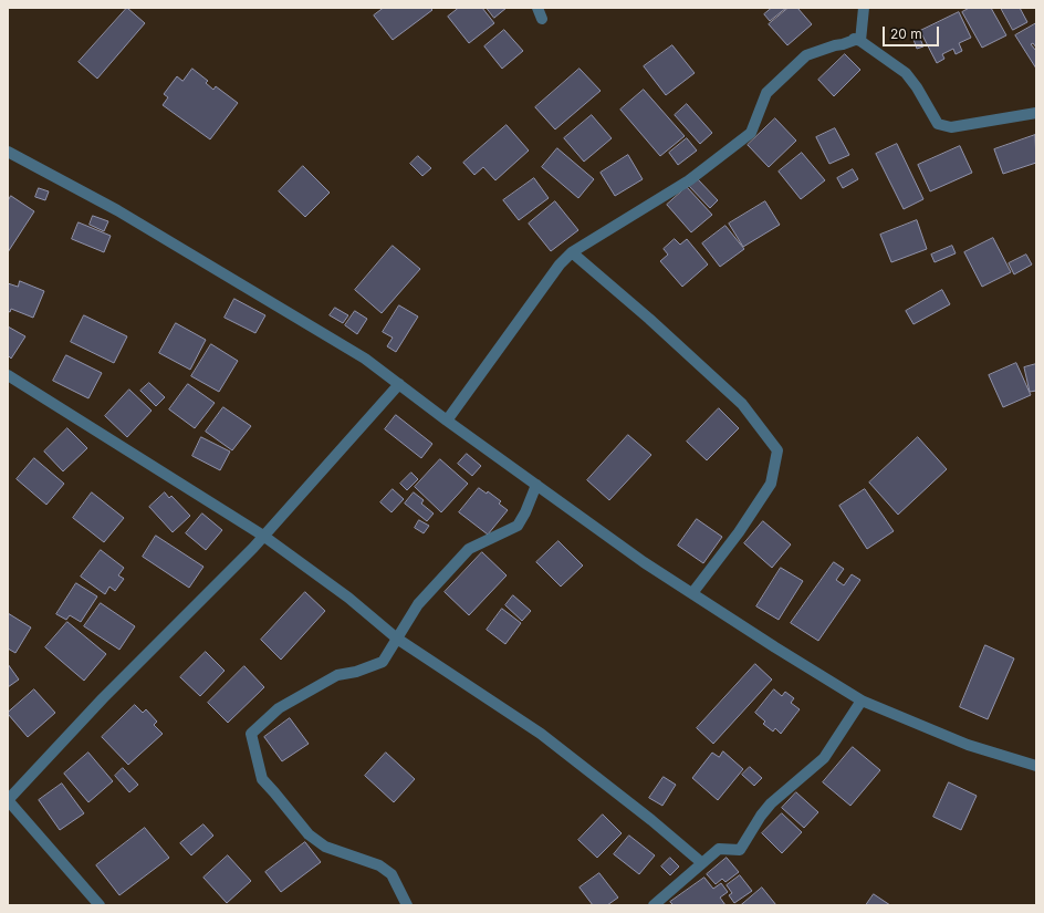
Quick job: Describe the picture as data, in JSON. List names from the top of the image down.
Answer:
{
  "scale_bar": "20 m"
}
